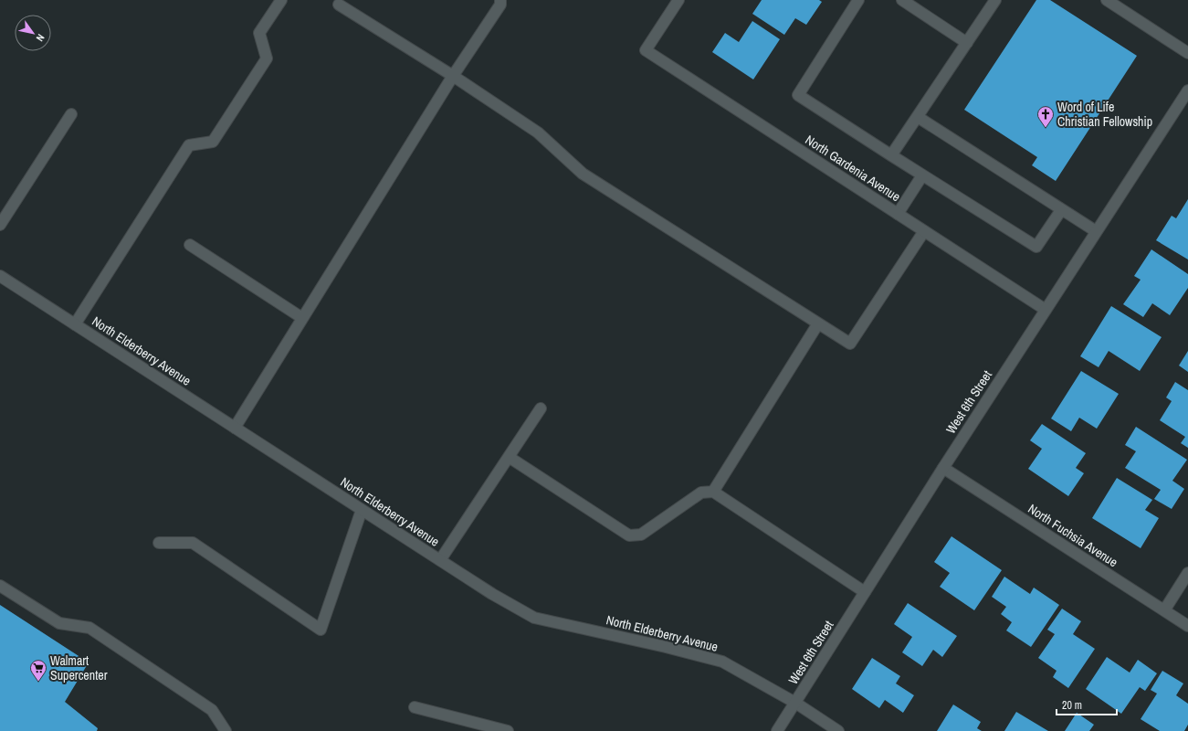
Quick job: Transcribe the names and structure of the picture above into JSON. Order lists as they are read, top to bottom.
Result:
{
  "streets": {
    "street": [
      "North Gardenia Avenue",
      "North Elderberry Avenue",
      "West 6th Street",
      "North Fuchsia Avenue"
    ]
  },
  "crossings": [
    ["North Gardenia Avenue", "West 6th Street"],
    ["North Elderberry Avenue", "West 6th Street"],
    ["West 6th Street", "North Fuchsia Avenue"]
  ],
  "places": {
    "church": ["Word of Life Christian Fellowship"],
    "supermarket": ["Walmart Supercenter"]
  },
  "scale_bar": "20 m",
  "north": "bottom right"
}
